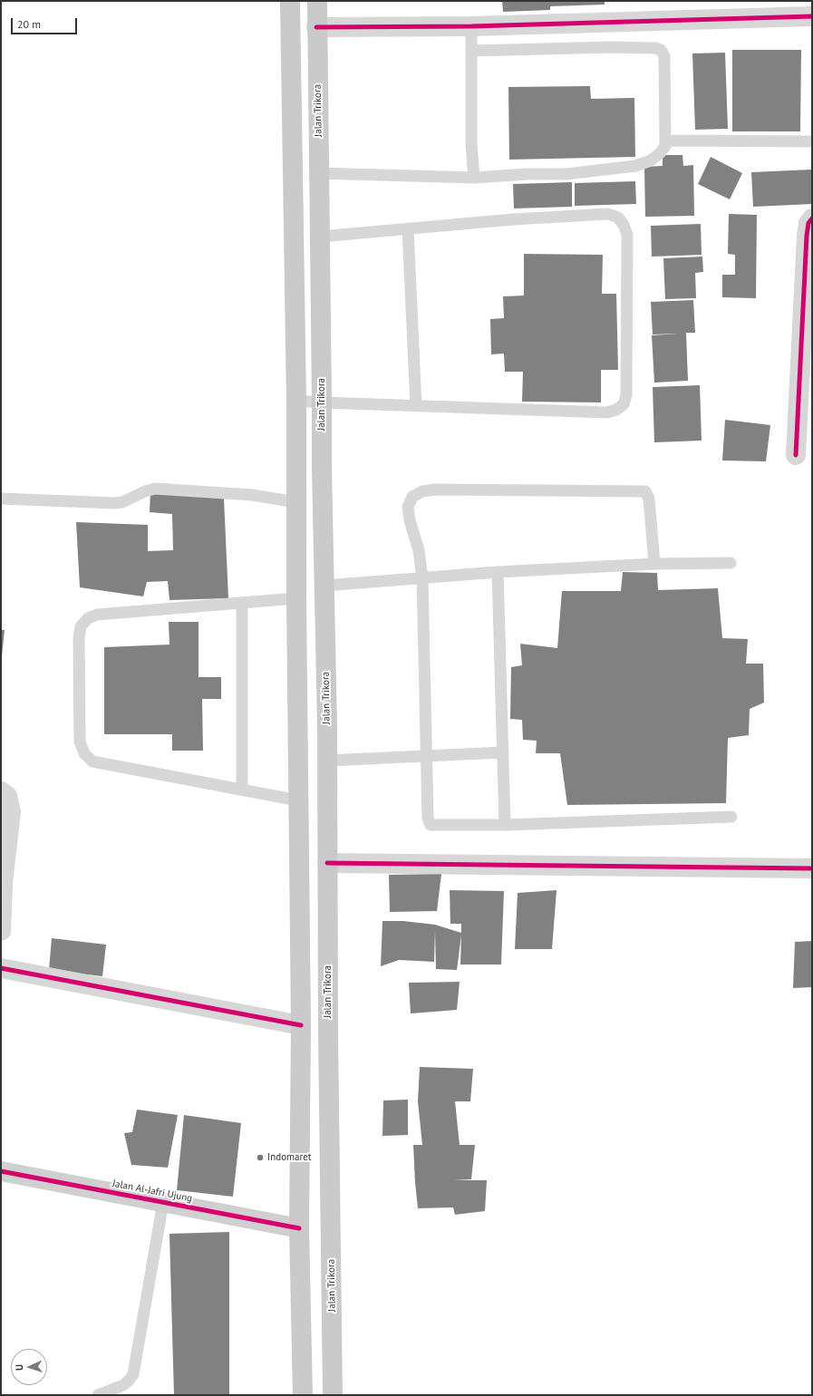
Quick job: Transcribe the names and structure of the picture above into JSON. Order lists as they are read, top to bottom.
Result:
{
  "streets": {
    "main road": ["Jalan Trikora"],
    "street": ["Jalan Al-Jafri Ujung"]
  },
  "places": ["Indomaret"],
  "scale_bar": "20 m",
  "north": "left"
}
